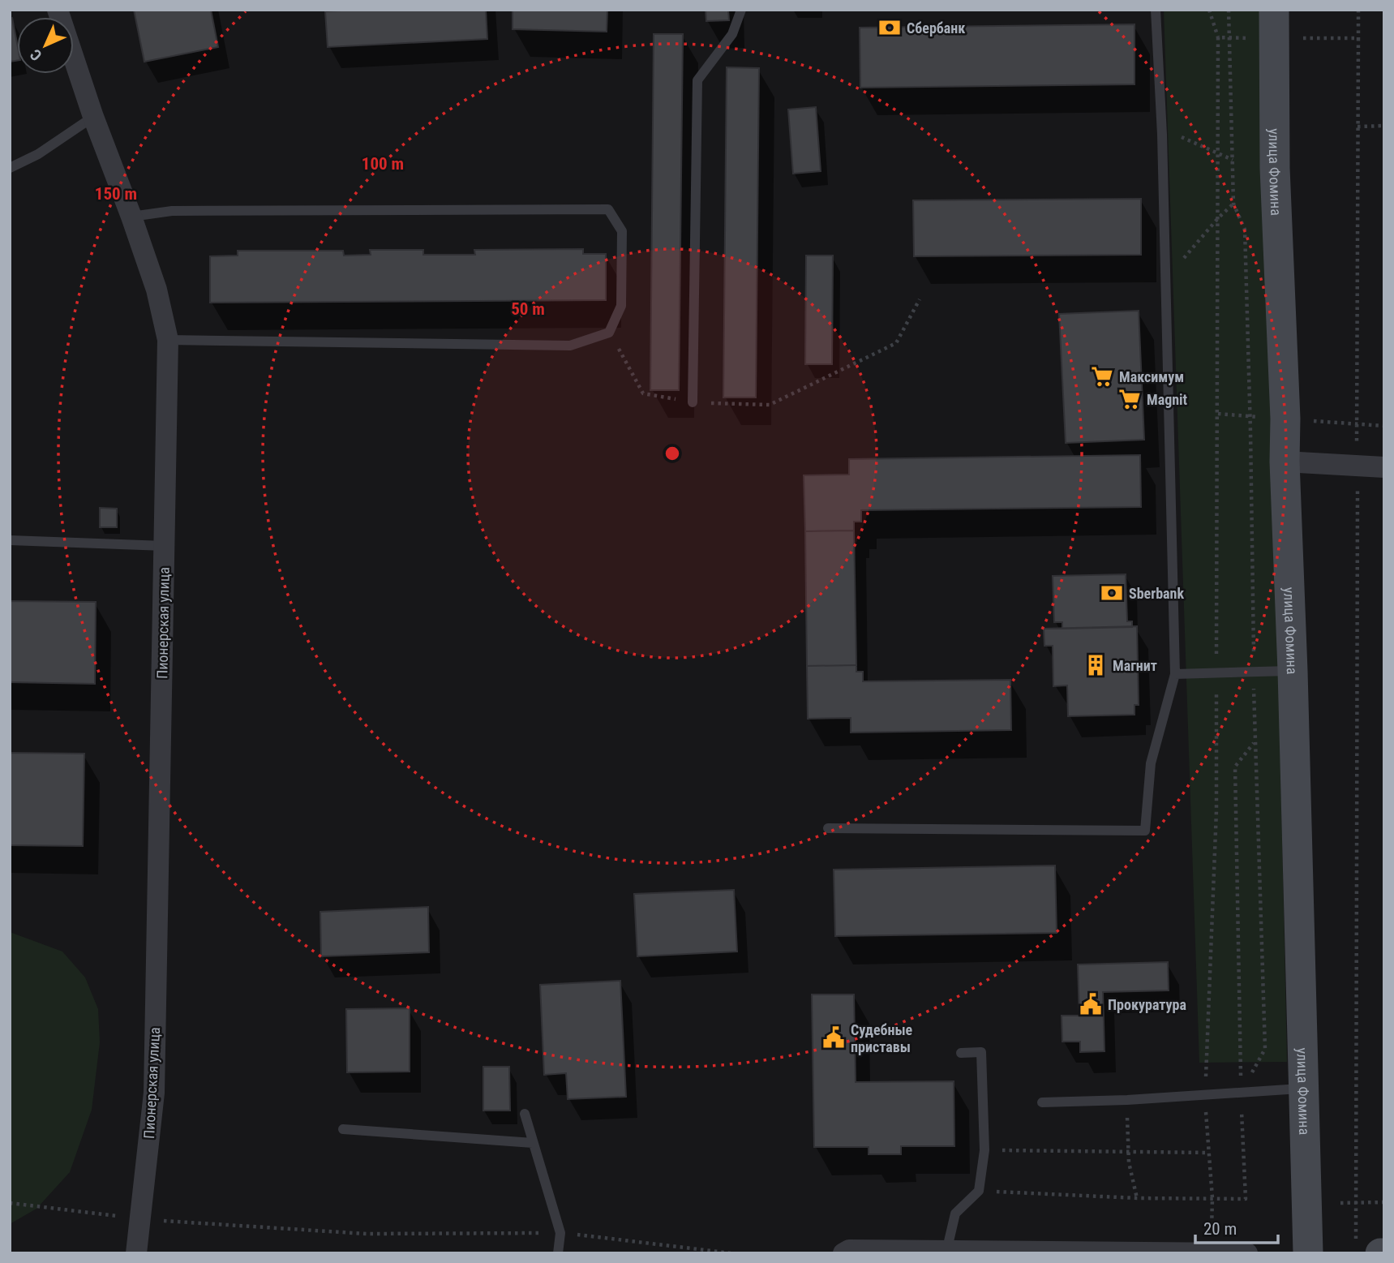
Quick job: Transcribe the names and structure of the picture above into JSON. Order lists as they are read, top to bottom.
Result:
{
  "streets": {
    "main road": ["улица Фомина"],
    "street": ["Пионерская улица"]
  },
  "places": {
    "bank": ["Сбербанк", "Sberbank"],
    "supermarket": ["Максимум", "Magnit"],
    "building": ["Магнит"],
    "public building": ["Прокуратура", "Судебные приставы"]
  },
  "scale_bar": "20 m",
  "north": "bottom left",
  "rings": ["100 m", "150 m", "50 m"]
}
